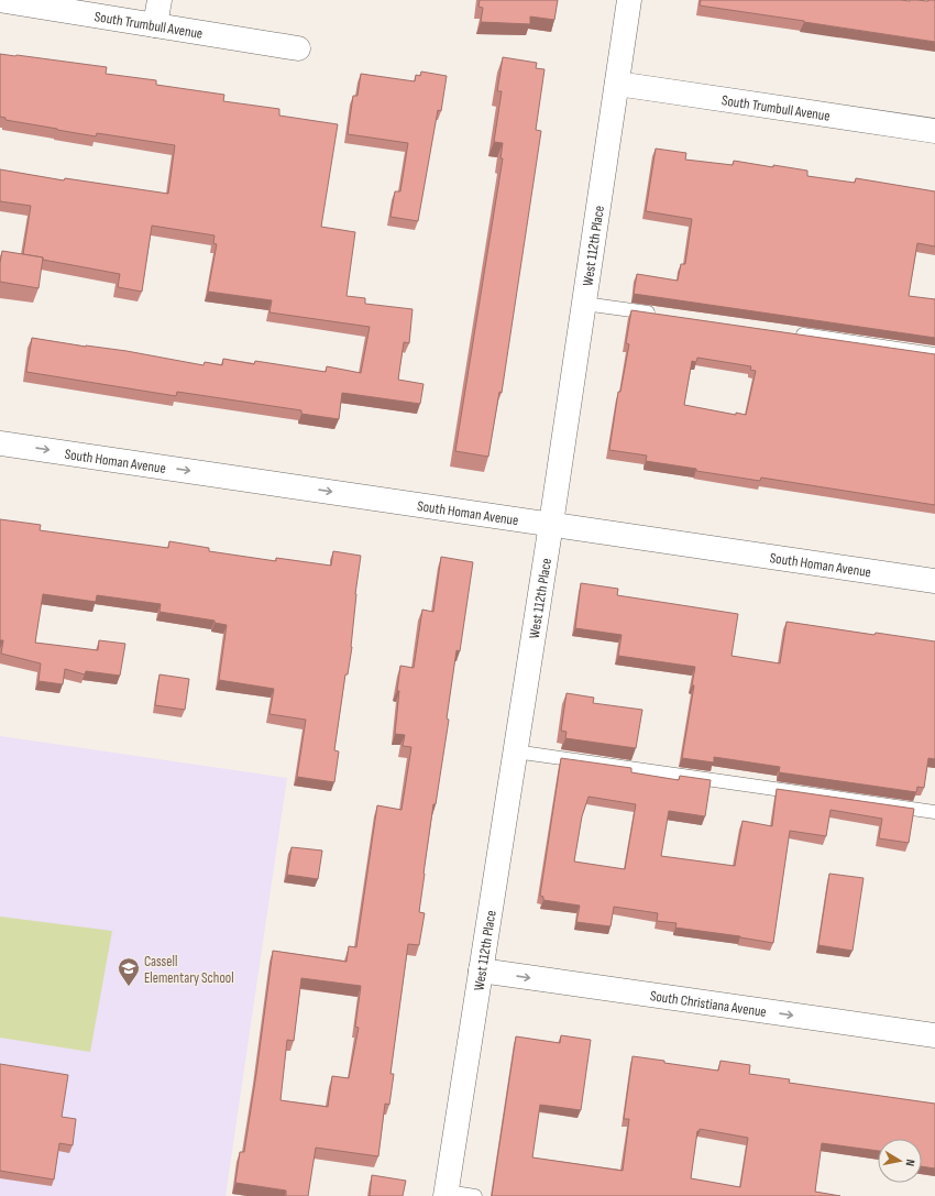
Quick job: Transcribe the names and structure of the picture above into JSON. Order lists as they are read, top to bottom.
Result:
{
  "streets": {
    "street": [
      "South Trumbull Avenue",
      "West 112th Place",
      "South Homan Avenue",
      "South Christiana Avenue"
    ]
  },
  "crossings": [
    ["South Trumbull Avenue", "West 112th Place"],
    ["West 112th Place", "South Homan Avenue"],
    ["West 112th Place", "South Christiana Avenue"]
  ],
  "one_way": ["South Homan Avenue", "South Christiana Avenue"],
  "places": {
    "school or university": ["Cassell Elementary School"]
  },
  "north": "right"
}
